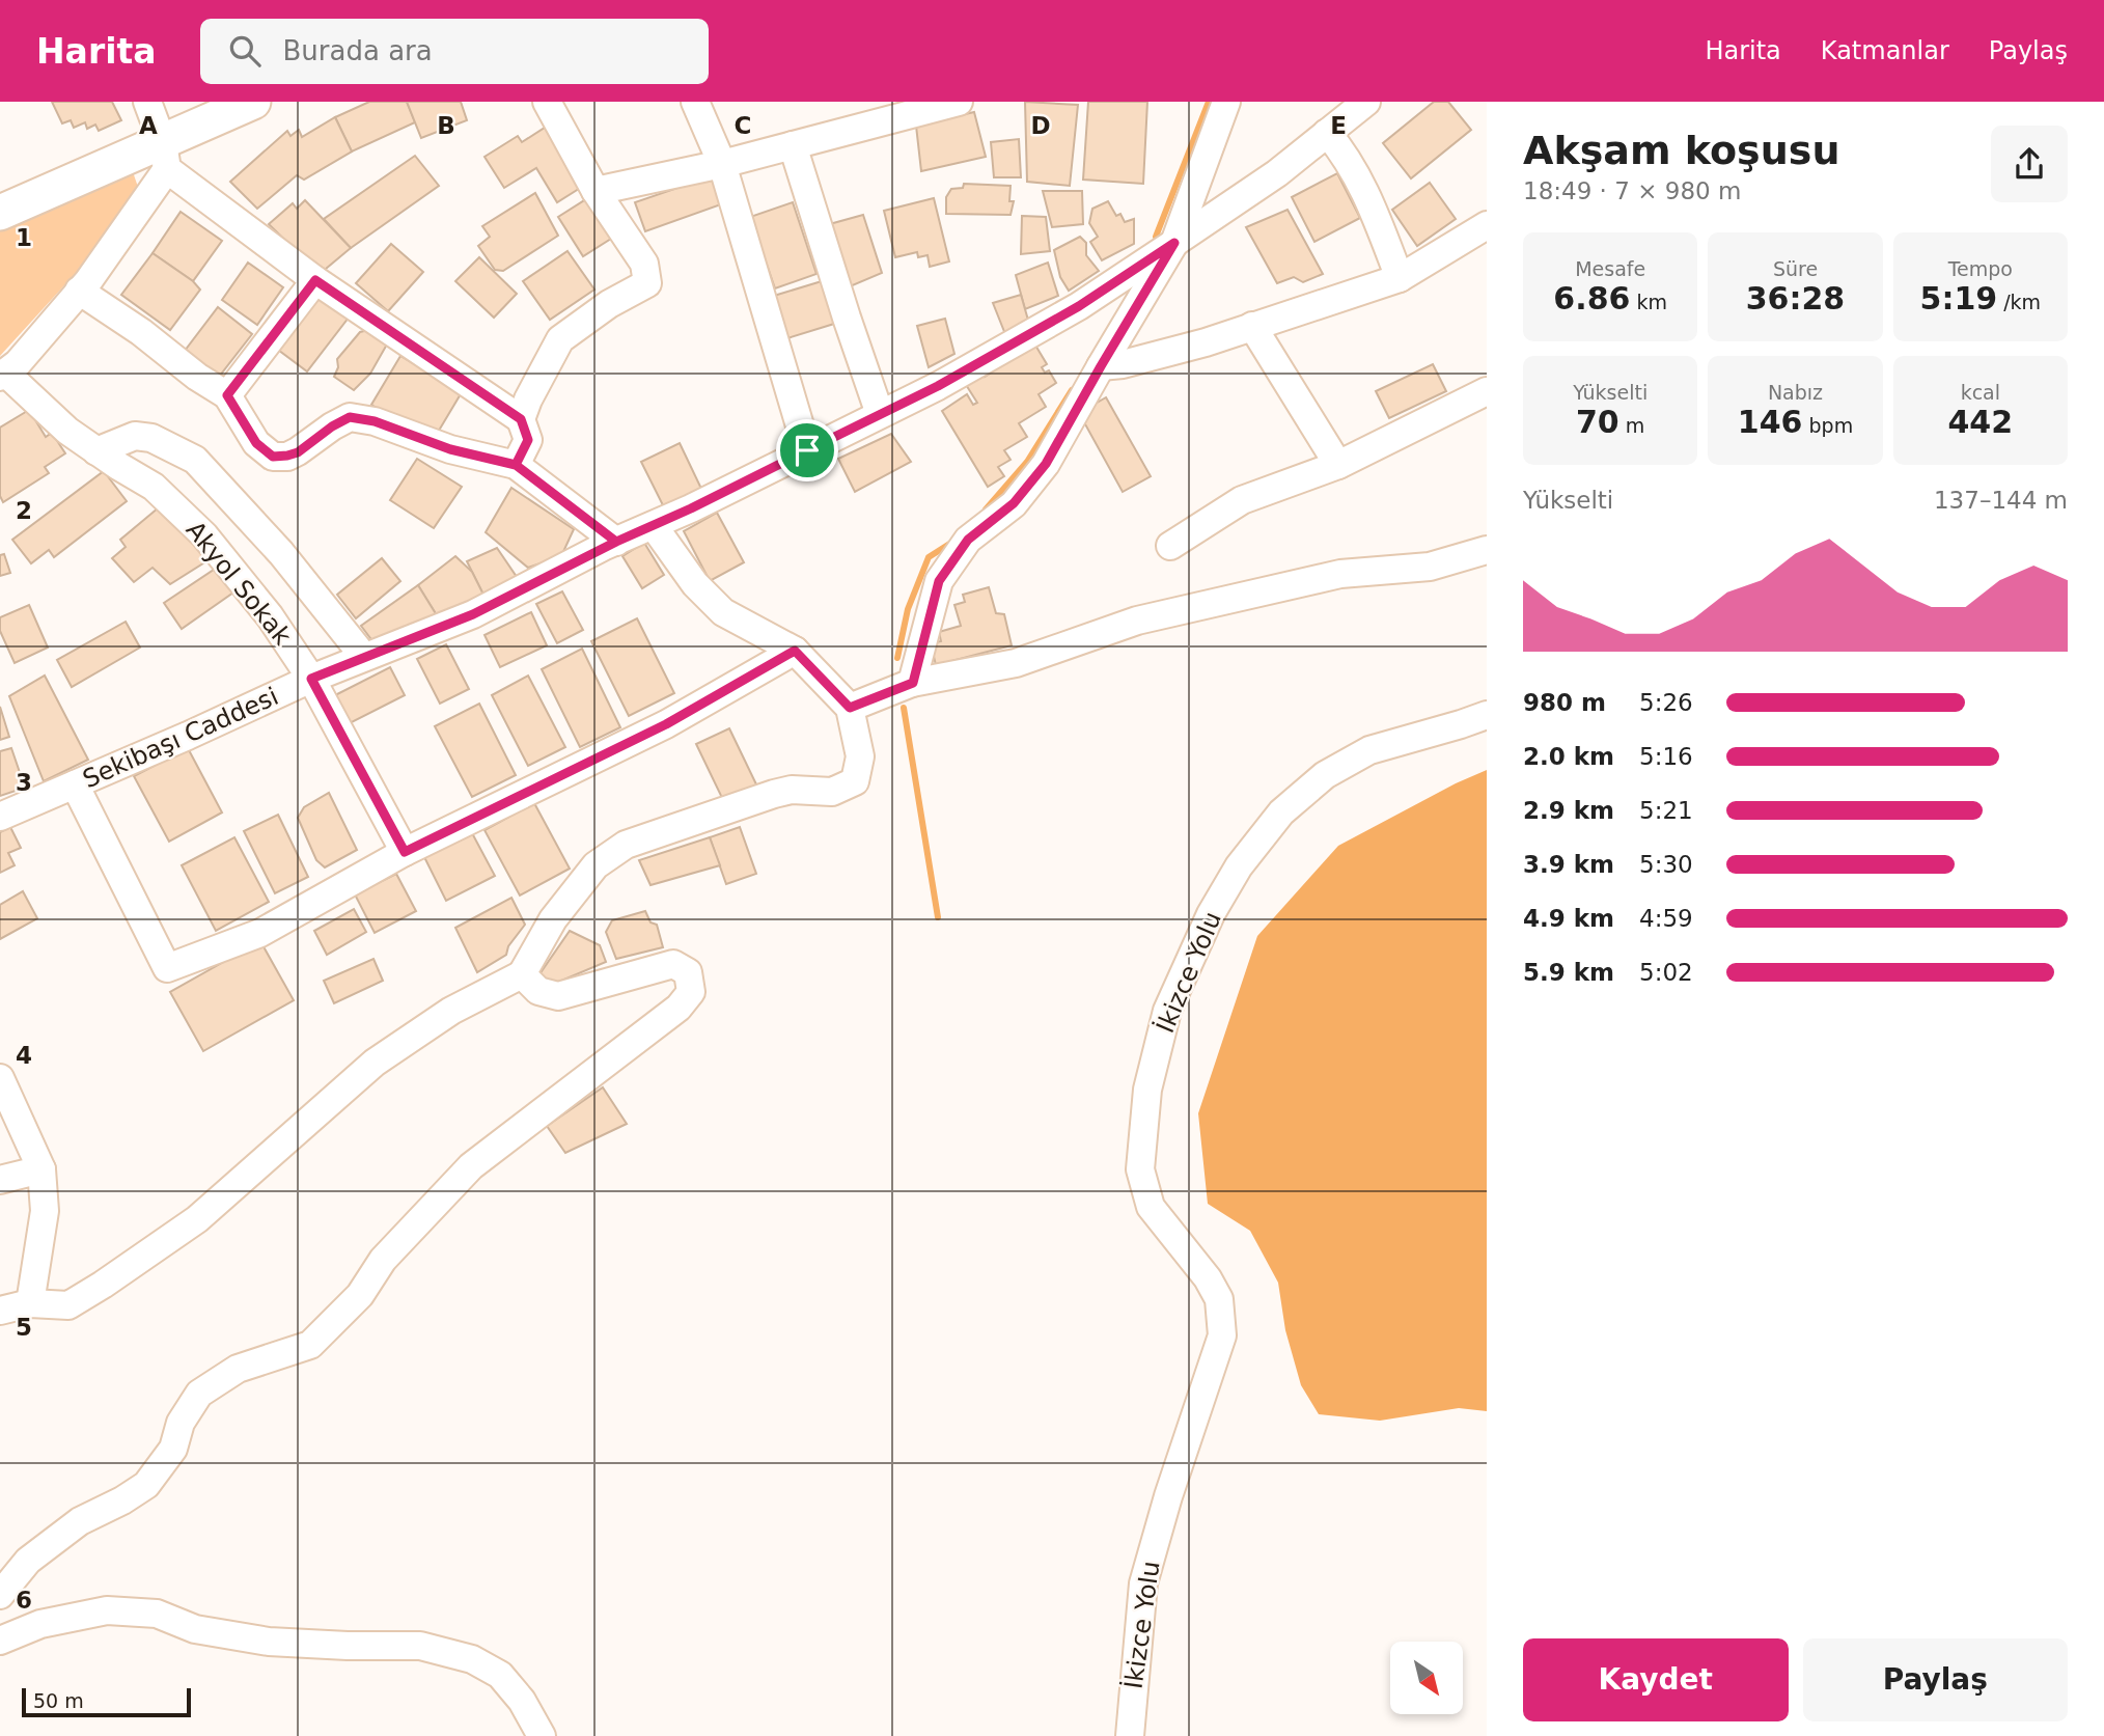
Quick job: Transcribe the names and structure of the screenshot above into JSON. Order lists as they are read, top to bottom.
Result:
{
  "streets": {
    "street": ["Akyol Sokak", "Sekibaşı Caddesi", "İkizce Yolu"]
  },
  "crossings": [
    ["Akyol Sokak", "Sekibaşı Caddesi"]
  ],
  "scale_bar": "50 m",
  "north": "bottom right",
  "page": {
    "header": "Harita",
    "search": "Burada ara",
    "nav": ["Harita", "Katmanlar", "Paylaş"],
    "heading": ["Akşam koşusu", "18:49 · 7 × 980 m"],
    "stats": [
      ["Mesafe", "6.86 km"],
      ["Süre", "36:28"],
      ["Tempo", "5:19 /km"],
      ["Yükselti", "70 m"],
      ["Nabız", "146 bpm"],
      ["kcal", "442"]
    ],
    "chart": ["Yükselti", "137–144 m"],
    "list": [
      {
        "name": "980 m",
        "note": "5:26"
      },
      {
        "name": "2.0 km",
        "note": "5:16"
      },
      {
        "name": "2.9 km",
        "note": "5:21"
      },
      {
        "name": "3.9 km",
        "note": "5:30"
      },
      {
        "name": "4.9 km",
        "note": "4:59"
      },
      {
        "name": "5.9 km",
        "note": "5:02"
      }
    ],
    "buttons": ["Kaydet", "Paylaş"],
    "scale": "50 m"
  },
  "grid": {
    "columns": [
      "A",
      "B",
      "C",
      "D",
      "E"
    ],
    "rows": [
      "1",
      "2",
      "3",
      "4",
      "5",
      "6"
    ]
  }
}
